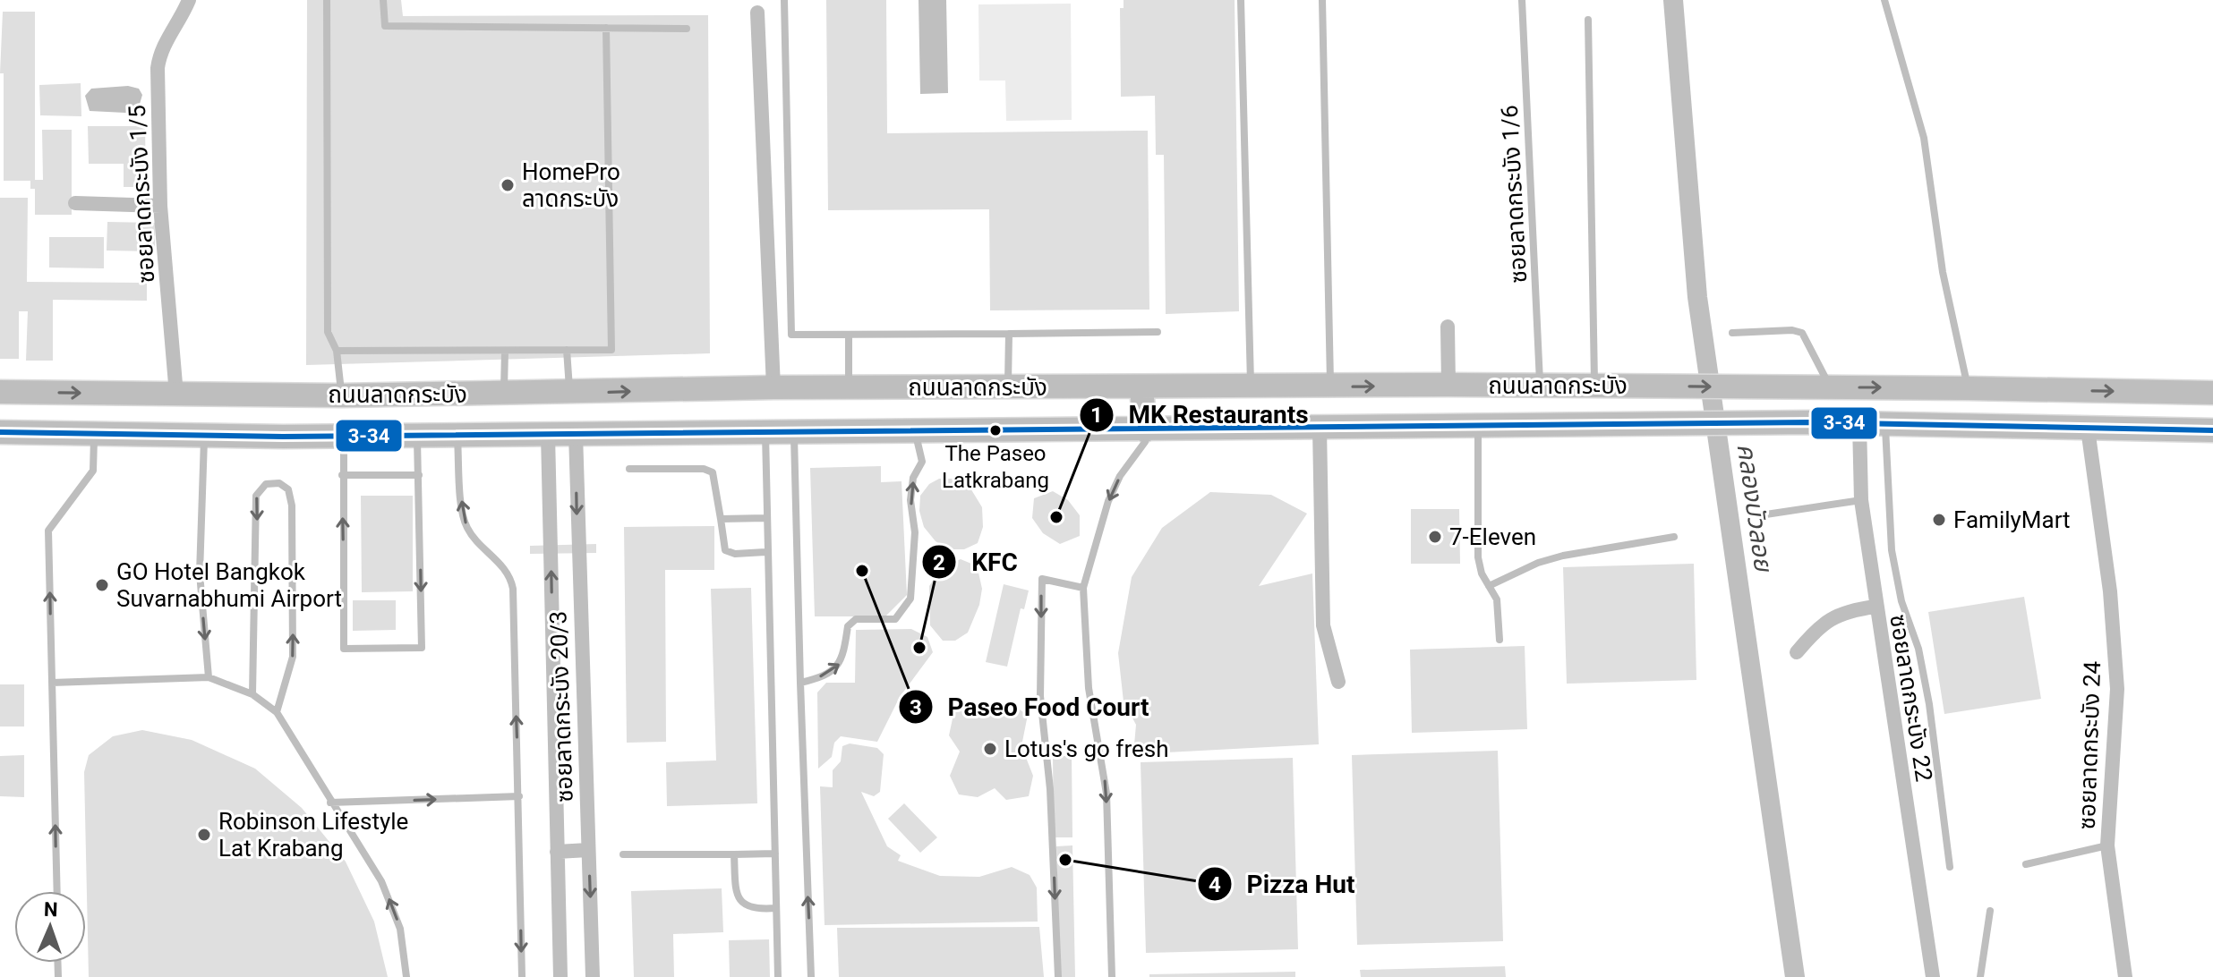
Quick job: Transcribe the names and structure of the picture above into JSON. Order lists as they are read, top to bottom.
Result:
{
  "streets": {
    "main road": ["ถนนลาดกระบัง"],
    "street": [
      "ซอยลาดกระบัง 1/5",
      "ซอยลาดกระบัง 22",
      "ซอยลาดกระบัง 20/3",
      "ซอยลาดกระบัง 24"
    ],
    "lane": ["ซอยลาดกระบัง 1/6"]
  },
  "crossings": [
    ["ซอยลาดกระบัง 1/5", "ถนนลาดกระบัง"],
    ["ซอยลาดกระบัง 1/6", "ถนนลาดกระบัง"],
    ["ถนนลาดกระบัง", "ซอยลาดกระบัง 22"],
    ["ถนนลาดกระบัง", "ซอยลาดกระบัง 20/3"],
    ["ถนนลาดกระบัง", "ซอยลาดกระบัง 24"]
  ],
  "water": ["คลองบัวลอย"],
  "places": [
    "HomePro ลาดกระบัง",
    "The Paseo Latkrabang",
    "MK Restaurants",
    "FamilyMart",
    "7-Eleven",
    "Paseo Food Court",
    "GO Hotel Bangkok Suvarnabhumi Airport",
    "KFC",
    "Lotus's go fresh",
    "Robinson Lifestyle Lat Krabang",
    "Pizza Hut"
  ],
  "lines": ["transit line 3-34"],
  "north": "top"
}
